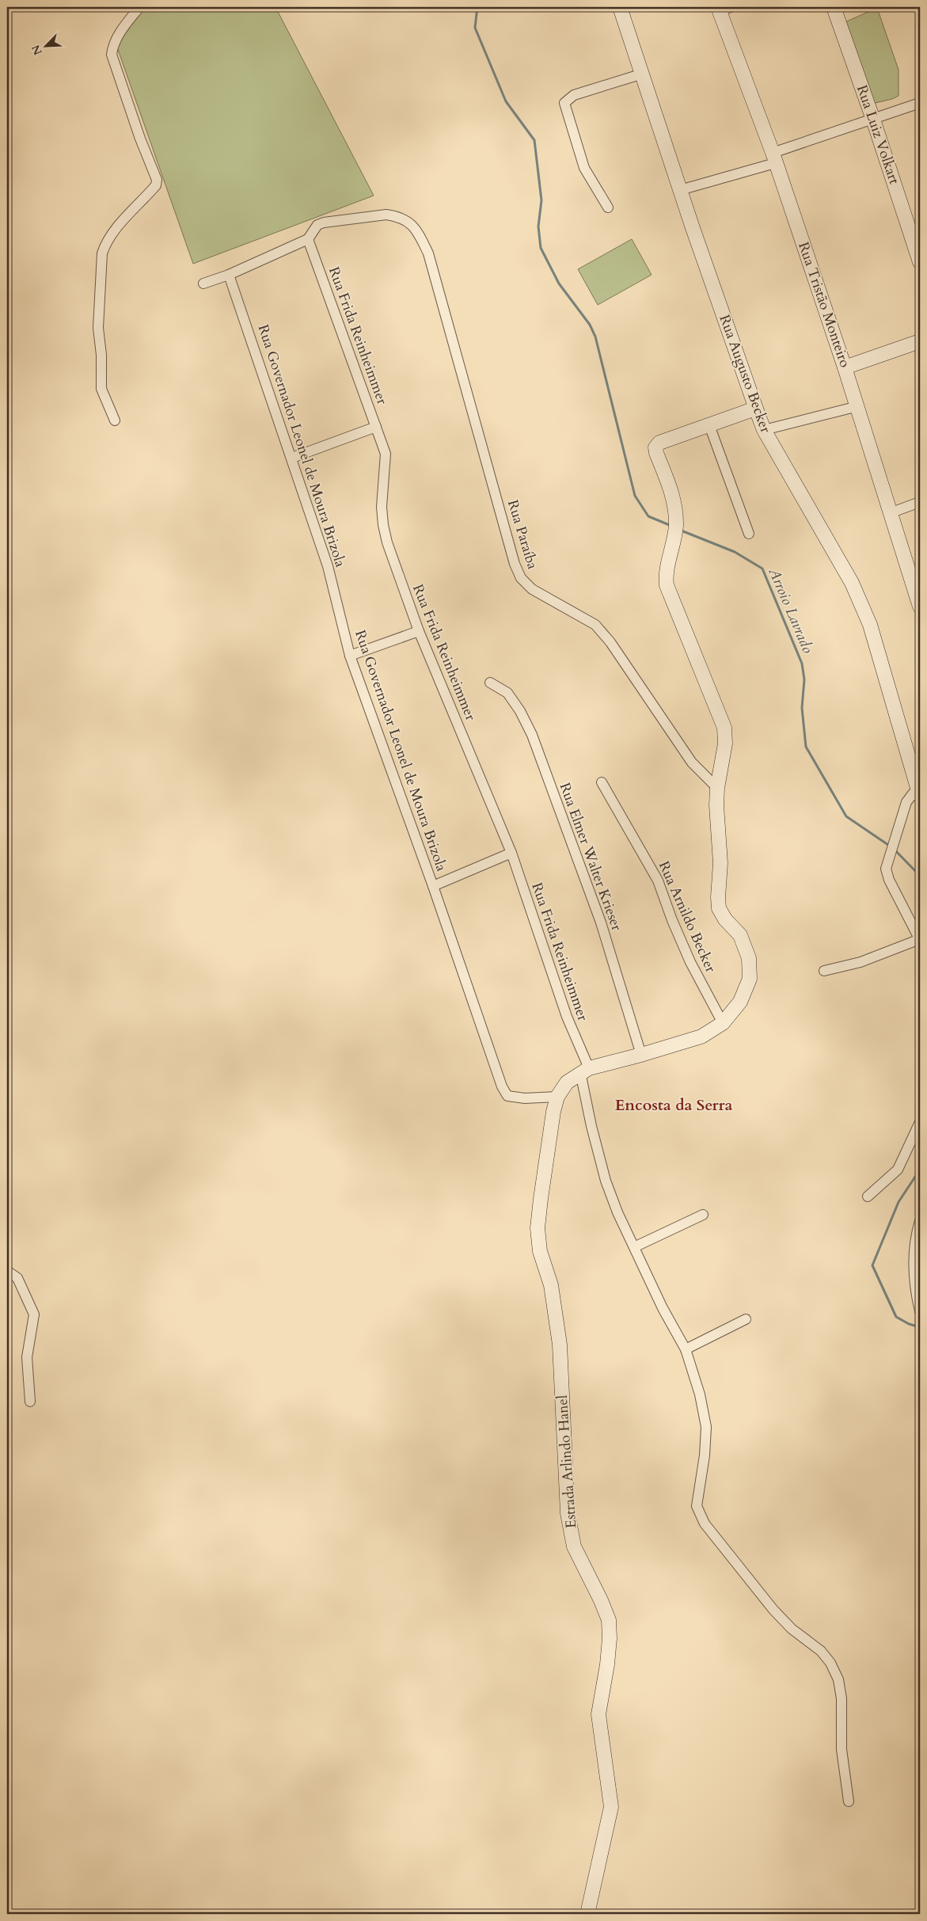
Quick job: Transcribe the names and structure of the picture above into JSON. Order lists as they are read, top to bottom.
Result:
{
  "streets": {
    "street": [
      "Rua Luiz Volkart",
      "Rua Tristão Monteiro",
      "Rua Frida Reinheimmer",
      "Rua Augusto Becker",
      "Rua Governador Leonel de Moura Brizola",
      "Rua Paraíba",
      "Rua Elmer Walter Krieser",
      "Rua Arnildo Becker",
      "Estrada Arlindo Hanel"
    ]
  },
  "crossings": [
    ["Rua Frida Reinheimmer", "Rua Paraíba"],
    ["Rua Governador Leonel de Moura Brizola", "Estrada Arlindo Hanel"]
  ],
  "districts": ["Encosta da Serra"],
  "water": ["Arroio Lavrado"],
  "north": "bottom left"
}
